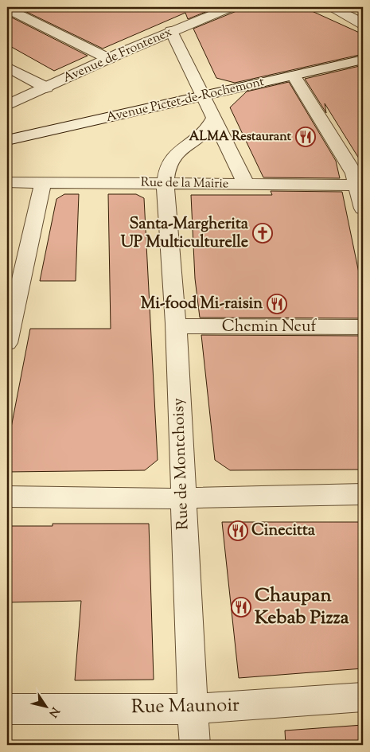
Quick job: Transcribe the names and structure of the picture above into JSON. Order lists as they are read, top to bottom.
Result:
{
  "streets": {
    "street": [
      "Avenue de Frontenex",
      "Avenue Pictet-de-Rochemont",
      "Rue de la Mairie",
      "Chemin Neuf",
      "Rue de Montchoisy",
      "Rue Maunoir"
    ]
  },
  "crossings": [
    ["Rue de la Mairie", "Rue de Montchoisy"],
    ["Chemin Neuf", "Rue de Montchoisy"],
    ["Rue de Montchoisy", "Rue Maunoir"]
  ],
  "places": {
    "restaurant": [
      "ALMA Restaurant",
      "Mi-food Mi-raisin",
      "Cinecitta",
      "Chaupan Kebab Pizza"
    ],
    "church": ["Santa-Margherita UP Multiculturelle"]
  },
  "north": "bottom right"
}
